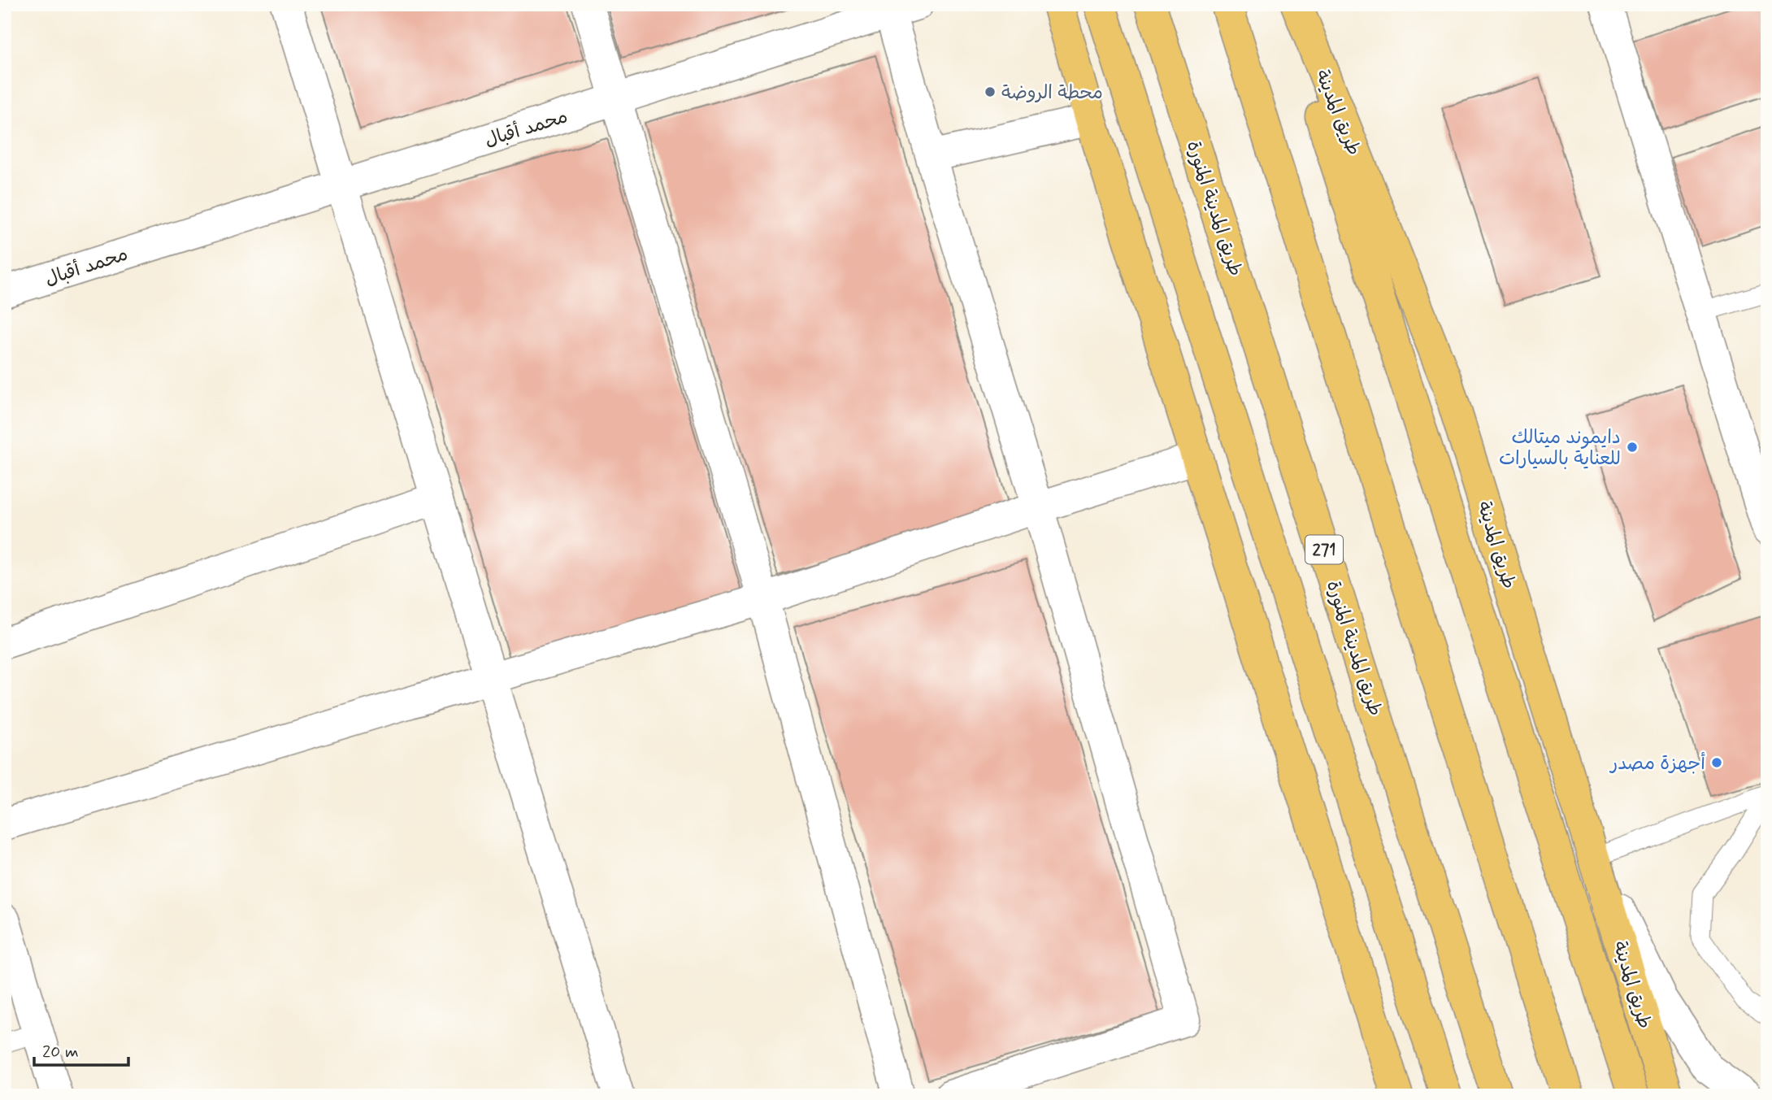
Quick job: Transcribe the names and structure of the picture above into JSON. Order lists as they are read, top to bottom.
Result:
{
  "streets": {
    "main road": ["طريق المدينة", "طريق المدينة المنورة", "271"],
    "street": ["محمد أقبال"]
  },
  "places": ["محطة الروضة", "دايموند ميتالك للعناية بالسيارات", "أجهزة مصدر"],
  "scale_bar": "20 m"
}
